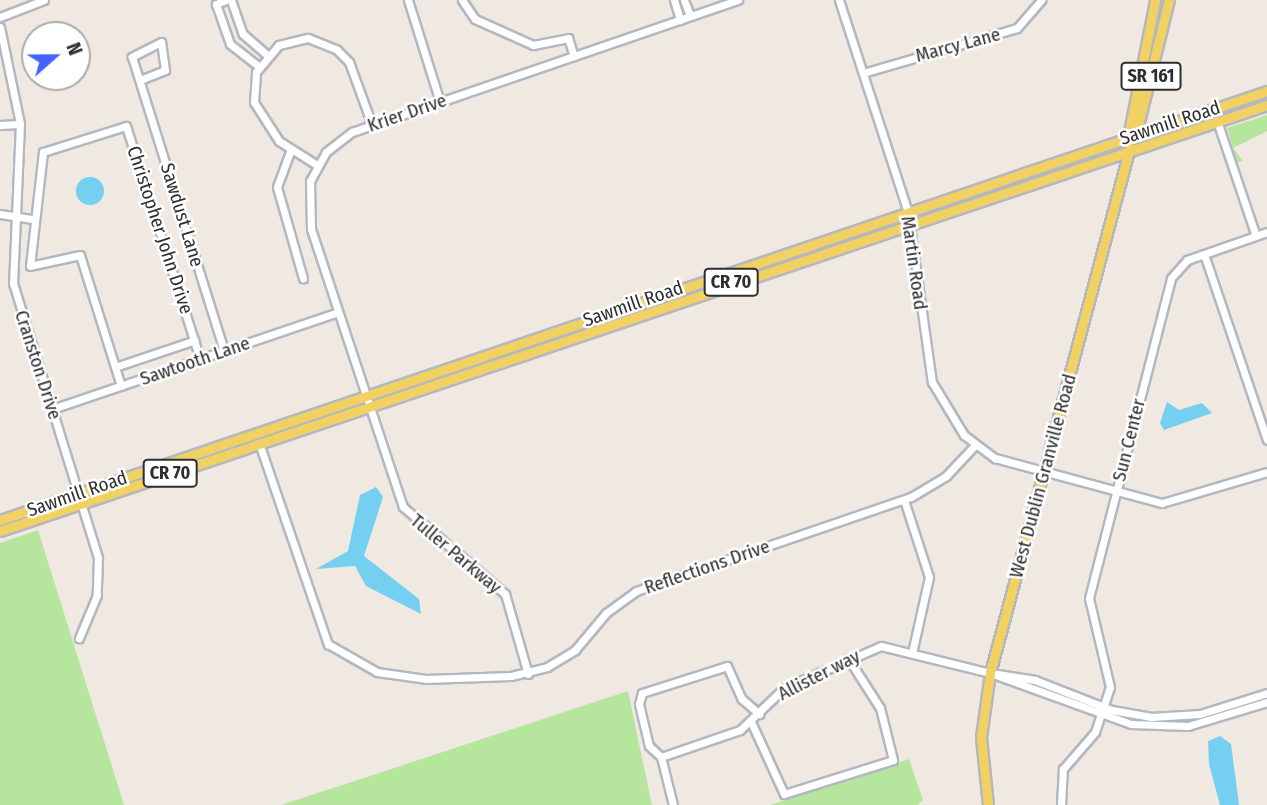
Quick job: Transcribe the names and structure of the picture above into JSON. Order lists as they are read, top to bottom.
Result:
{
  "streets": {
    "main road": [
      "SR 161",
      "Sawmill Road",
      "CR 70",
      "West Dublin Granville Road"
    ],
    "street": [
      "Marcy Lane",
      "Krier Drive",
      "Sawdust Lane",
      "Christopher John Drive",
      "Martin Road",
      "Sawtooth Lane",
      "Cranston Drive",
      "Sun Center",
      "Tuller Parkway",
      "Reflections Drive",
      "Allister way"
    ]
  },
  "crossings": [
    ["Marcy Lane", "Martin Road"],
    ["Sawmill Road", "Martin Road"],
    ["Sawmill Road", "Cranston Drive"],
    ["Sawmill Road", "West Dublin Granville Road"],
    ["Sawmill Road", "Tuller Parkway"],
    ["Sawmill Road", "Reflections Drive"],
    ["Sawdust Lane", "Sawtooth Lane"],
    ["Christopher John Drive", "Sawtooth Lane"],
    ["Martin Road", "Sun Center"],
    ["Martin Road", "West Dublin Granville Road"],
    ["Martin Road", "Reflections Drive"],
    ["Sawtooth Lane", "Cranston Drive"],
    ["Sun Center", "Allister way"],
    ["West Dublin Granville Road", "Allister way"],
    ["Tuller Parkway", "Reflections Drive"]
  ],
  "north": "right"
}
